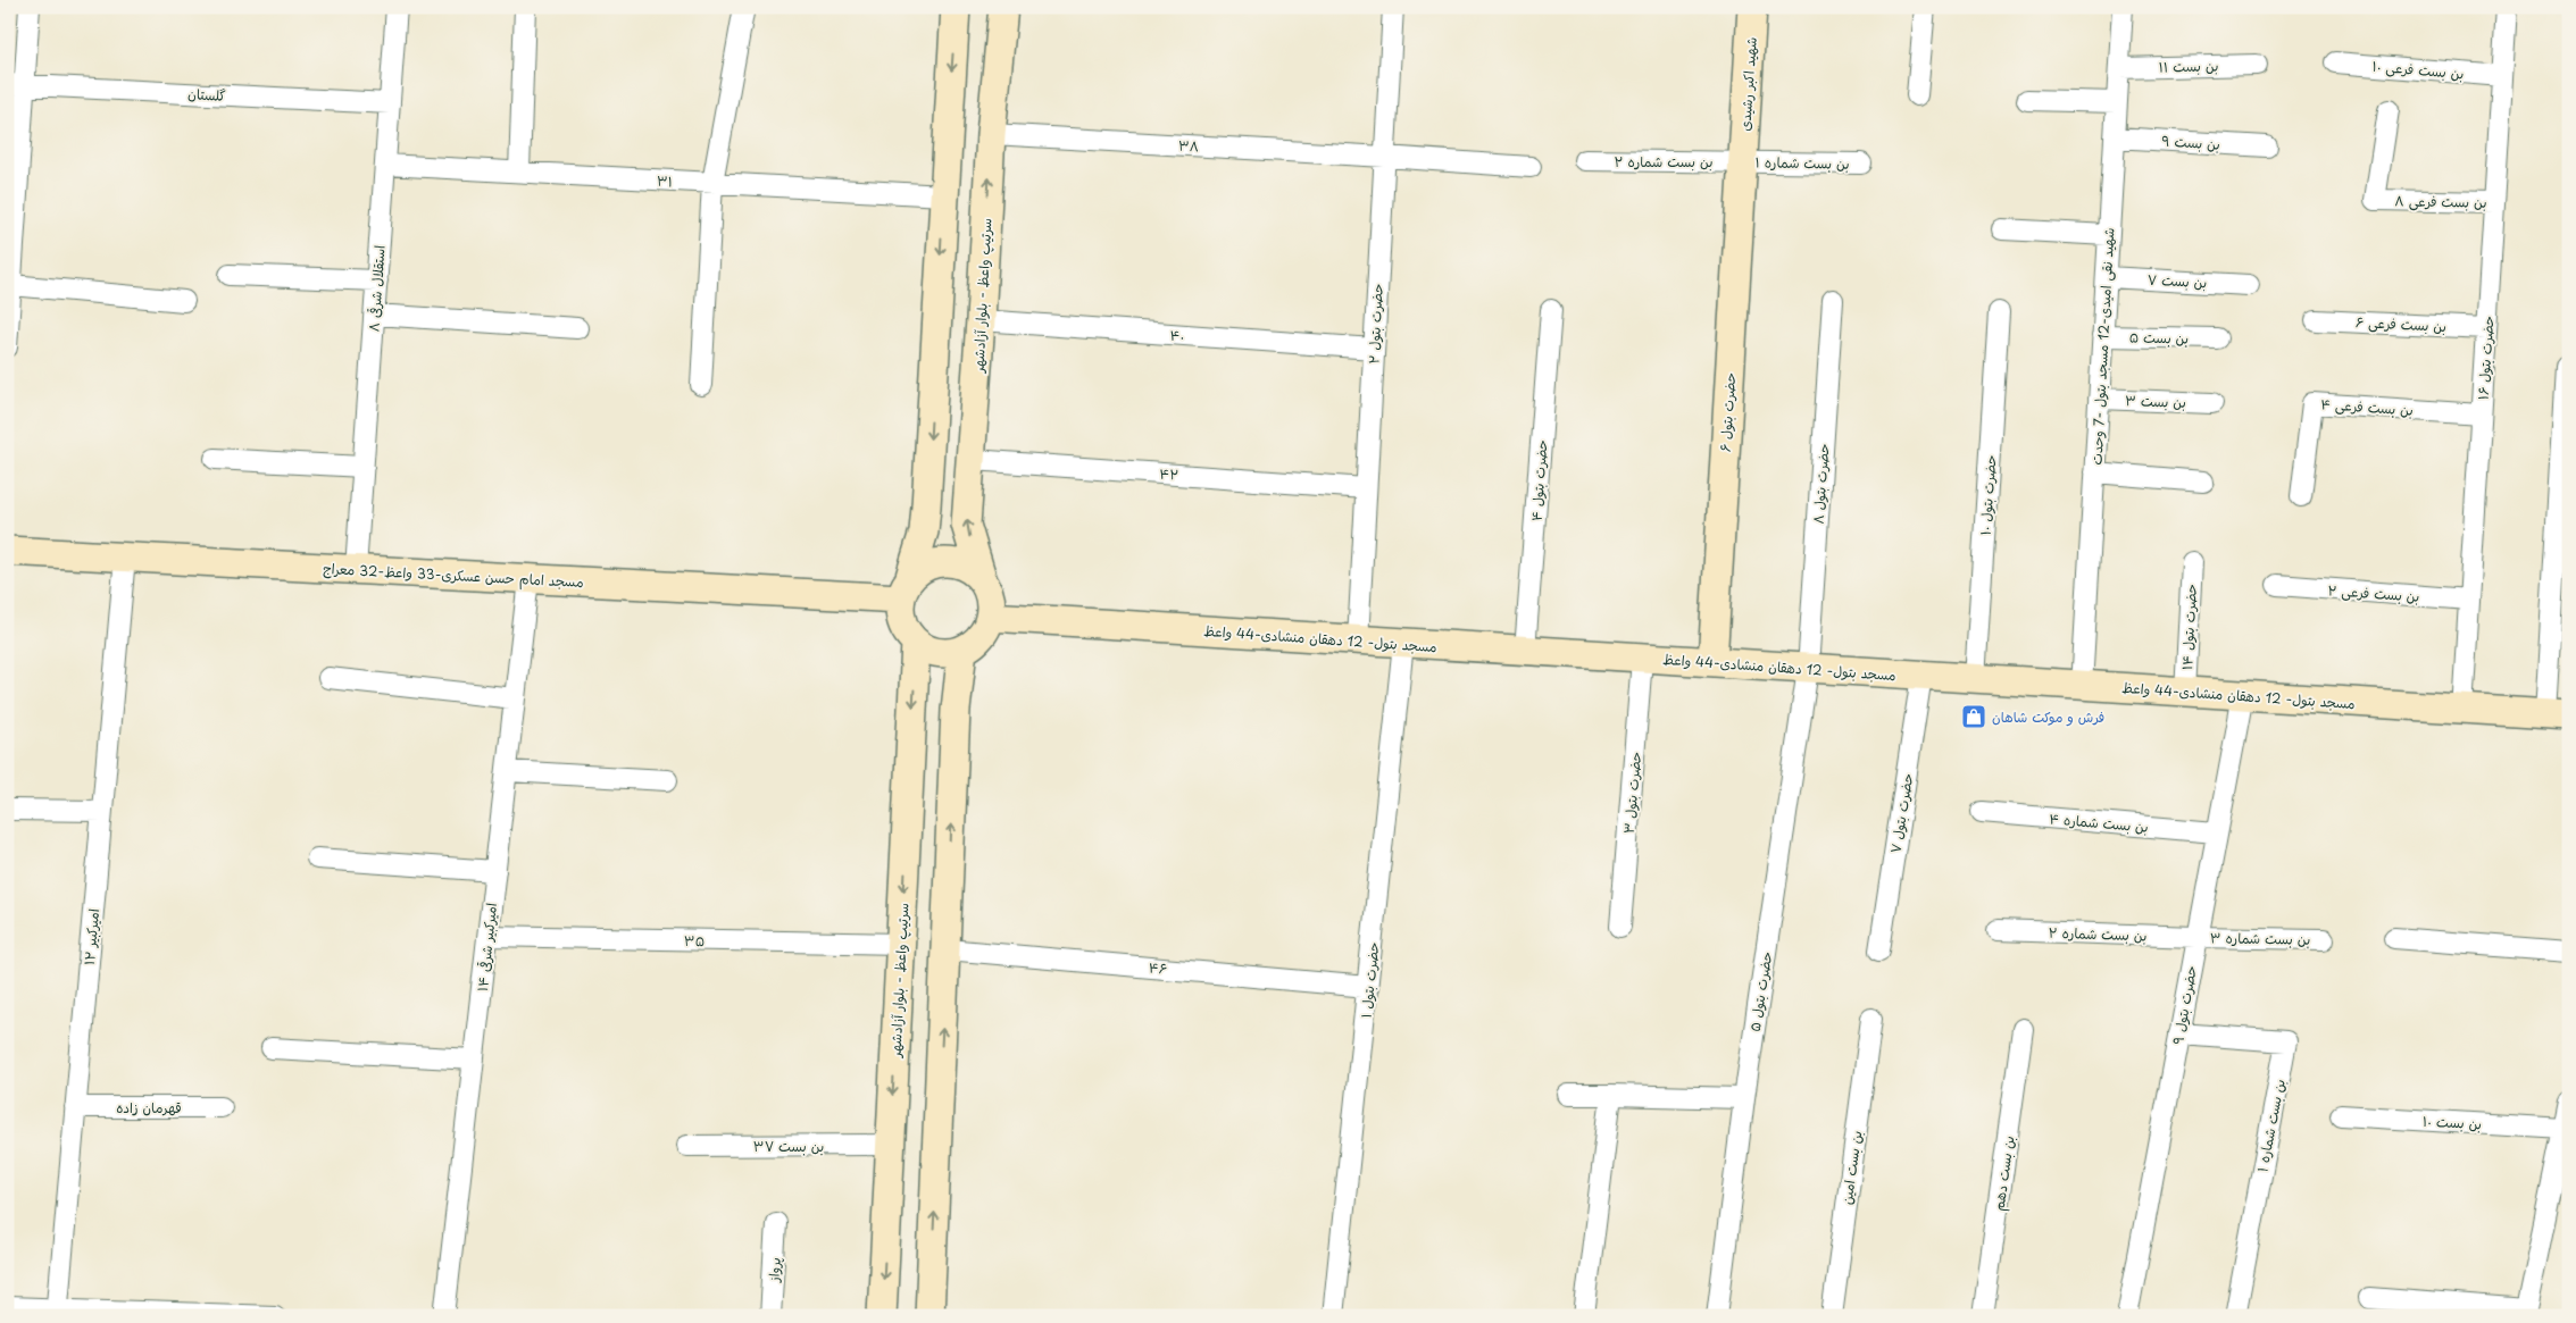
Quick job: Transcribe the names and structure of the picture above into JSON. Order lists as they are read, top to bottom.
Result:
{
  "streets": {
    "street": [
      "بن بست ۱۱",
      "بن بست فرعی ۱۰",
      "شهید اکبر رشیدی",
      "گلستان",
      "بن بست ۹",
      "۳۸",
      "بن بست شماره ۲",
      "بن بست شماره ۱",
      "۳۱",
      "بن بست فرعی ۸",
      "بن بست ۷",
      "استقلال شرقی ۸",
      "سرتیپ واعظ - بلوار آزادشهر",
      "حضرت بتول ۲",
      "بن بست فرعی ۶",
      "۴۰",
      "بن بست ۵",
      "شهید نقی امیدی-12 مسجد بتول -7 وحدت",
      "حضرت بتول ۱۶",
      "بن بست ۳",
      "بن بست فرعی ۴",
      "حضرت بتول ۶",
      "۴۲",
      "حضرت بتول ۴",
      "حضرت بتول ۸",
      "حضرت بتول ۱۰",
      "مسجد امام حسن عسکری-33 واعظ-32 معراج",
      "بن بست فرعی ۲",
      "حضرت بتول ۱۴",
      "مسجد بتول- 12 دهقان منشادی-44 واعظ",
      "حضرت بتول ۳",
      "حضرت بتول ۷",
      "بن بست شماره ۴",
      "امیرکبیر ۱۲",
      "بن بست شماره ۳",
      "۳۵",
      "۱۴ امیرکبیر شرقی",
      "۴۶",
      "حضرت بتول ۱",
      "حضرت بتول ۵",
      "حضرت بتول ۹",
      "قهرمان زاده",
      "بن بست ۱۰",
      "بن بست ۳۷",
      "بن بست امین",
      "بن بست دهم",
      "پرواز"
    ]
  },
  "crossings": [
    ["بن بست ۱۱", "شهید نقی امیدی-12 مسجد بتول -7 وحدت"],
    ["بن بست فرعی ۱۰", "حضرت بتول ۱۶"],
    ["شهید اکبر رشیدی", "بن بست شماره ۲"],
    ["شهید اکبر رشیدی", "بن بست شماره ۱"],
    ["شهید اکبر رشیدی", "حضرت بتول ۶"],
    ["گلستان", "استقلال شرقی ۸"],
    ["بن بست ۹", "شهید نقی امیدی-12 مسجد بتول -7 وحدت"],
    ["۳۸", "سرتیپ واعظ - بلوار آزادشهر"],
    ["۳۸", "حضرت بتول ۲"],
    ["بن بست شماره ۲", "بن بست شماره ۱"],
    ["بن بست شماره ۲", "حضرت بتول ۶"],
    ["بن بست شماره ۲", "بن بست شماره ۳"],
    ["بن بست شماره ۲", "حضرت بتول ۹"],
    ["بن بست شماره ۱", "حضرت بتول ۶"],
    ["بن بست شماره ۱", "حضرت بتول ۹"],
    ["۳۱", "استقلال شرقی ۸"],
    ["بن بست فرعی ۸", "حضرت بتول ۱۶"],
    ["بن بست ۷", "شهید نقی امیدی-12 مسجد بتول -7 وحدت"],
    ["استقلال شرقی ۸", "مسجد امام حسن عسکری-33 واعظ-32 معراج"],
    ["سرتیپ واعظ - بلوار آزادشهر", "۴۰"],
    ["سرتیپ واعظ - بلوار آزادشهر", "۴۲"],
    ["سرتیپ واعظ - بلوار آزادشهر", "مسجد امام حسن عسکری-33 واعظ-32 معراج"],
    ["سرتیپ واعظ - بلوار آزادشهر", "مسجد بتول- 12 دهقان منشادی-44 واعظ"],
    ["سرتیپ واعظ - بلوار آزادشهر", "۳۵"],
    ["سرتیپ واعظ - بلوار آزادشهر", "بن بست ۳۷"],
    ["حضرت بتول ۲", "۴۰"],
    ["حضرت بتول ۲", "۴۲"],
    ["حضرت بتول ۲", "مسجد بتول- 12 دهقان منشادی-44 واعظ"],
    ["بن بست فرعی ۶", "حضرت بتول ۱۶"],
    ["بن بست ۵", "شهید نقی امیدی-12 مسجد بتول -7 وحدت"],
    ["شهید نقی امیدی-12 مسجد بتول -7 وحدت", "بن بست ۳"],
    ["شهید نقی امیدی-12 مسجد بتول -7 وحدت", "مسجد بتول- 12 دهقان منشادی-44 واعظ"],
    ["حضرت بتول ۱۶", "بن بست فرعی ۴"],
    ["حضرت بتول ۱۶", "بن بست فرعی ۲"],
    ["حضرت بتول ۱۶", "مسجد بتول- 12 دهقان منشادی-44 واعظ"],
    ["حضرت بتول ۶", "مسجد بتول- 12 دهقان منشادی-44 واعظ"],
    ["حضرت بتول ۴", "مسجد بتول- 12 دهقان منشادی-44 واعظ"],
    ["حضرت بتول ۸", "مسجد بتول- 12 دهقان منشادی-44 واعظ"],
    ["حضرت بتول ۸", "حضرت بتول ۵"],
    ["حضرت بتول ۱۰", "مسجد بتول- 12 دهقان منشادی-44 واعظ"],
    ["مسجد امام حسن عسکری-33 واعظ-32 معراج", "مسجد بتول- 12 دهقان منشادی-44 واعظ"],
    ["مسجد امام حسن عسکری-33 واعظ-32 معراج", "امیرکبیر ۱۲"],
    ["مسجد امام حسن عسکری-33 واعظ-32 معراج", "۱۴ امیرکبیر شرقی"],
    ["حضرت بتول ۱۴", "مسجد بتول- 12 دهقان منشادی-44 واعظ"],
    ["مسجد بتول- 12 دهقان منشادی-44 واعظ", "حضرت بتول ۳"],
    ["مسجد بتول- 12 دهقان منشادی-44 واعظ", "حضرت بتول ۷"],
    ["مسجد بتول- 12 دهقان منشادی-44 واعظ", "حضرت بتول ۱"],
    ["مسجد بتول- 12 دهقان منشادی-44 واعظ", "حضرت بتول ۵"],
    ["مسجد بتول- 12 دهقان منشادی-44 واعظ", "حضرت بتول ۹"],
    ["بن بست شماره ۴", "حضرت بتول ۹"],
    ["امیرکبیر ۱۲", "قهرمان زاده"],
    ["بن بست شماره ۳", "حضرت بتول ۹"],
    ["۳۵", "۱۴ امیرکبیر شرقی"],
    ["۴۶", "حضرت بتول ۱"]
  ],
  "places": {
    "shop": ["فرش و موکت شاهان"]
  }
}
